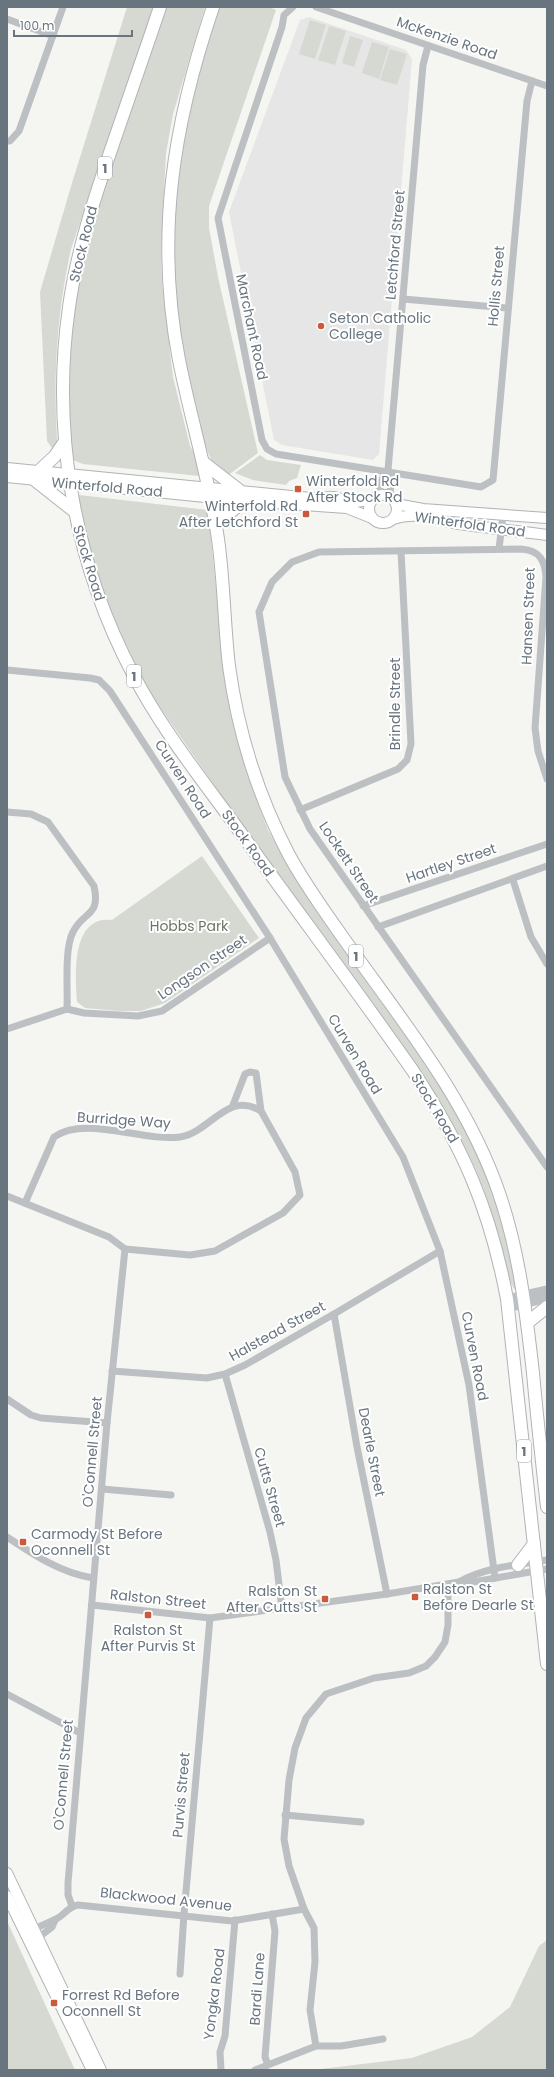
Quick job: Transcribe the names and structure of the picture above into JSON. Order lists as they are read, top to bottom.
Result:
{
  "streets": {
    "highway": ["1", "Stock Road"],
    "main road": ["Winterfold Road"],
    "street": [
      "McKenzie Road",
      "Letchford Street",
      "Hollis Street",
      "Marchant Road",
      "Hansen Street",
      "Brindle Street",
      "Curven Road",
      "Lockett Street",
      "Hartley Street",
      "Longson Street",
      "Burridge Way",
      "Halstead Street",
      "O'Connell Street",
      "Dearle Street",
      "Cutts Street",
      "Ralston Street",
      "Purvis Street",
      "Blackwood Avenue",
      "Bardi Lane",
      "Yongka Road"
    ]
  },
  "crossings": [
    ["McKenzie Road", "Letchford Street"],
    ["McKenzie Road", "Hollis Street"],
    ["Stock Road", "Winterfold Road"],
    ["Stock Road", "Ralston Street"],
    ["Letchford Street", "Marchant Road"],
    ["Letchford Street", "Winterfold Road"],
    ["Hollis Street", "Marchant Road"],
    ["Hansen Street", "Brindle Street"],
    ["Hansen Street", "Lockett Street"],
    ["Brindle Street", "Lockett Street"],
    ["Curven Road", "Longson Street"],
    ["Curven Road", "Halstead Street"],
    ["Curven Road", "Ralston Street"],
    ["Lockett Street", "Hartley Street"],
    ["Halstead Street", "O'Connell Street"],
    ["Halstead Street", "Dearle Street"],
    ["Halstead Street", "Cutts Street"],
    ["O'Connell Street", "Ralston Street"],
    ["O'Connell Street", "Blackwood Avenue"],
    ["Dearle Street", "Ralston Street"],
    ["Cutts Street", "Ralston Street"],
    ["Ralston Street", "Purvis Street"],
    ["Purvis Street", "Blackwood Avenue"],
    ["Blackwood Avenue", "Bardi Lane"],
    ["Blackwood Avenue", "Yongka Road"]
  ],
  "parks": ["Hobbs Park"],
  "places": {
    "other": ["Seton Catholic College"],
    "transit": [
      "Winterfold Rd After Stock Rd",
      "Winterfold Rd After Letchford St",
      "Carmody St Before Oconnell St",
      "Ralston St Before Dearle St",
      "Ralston St After Cutts St",
      "Ralston St After Purvis St",
      "Forrest Rd Before Oconnell St"
    ]
  },
  "scale_bar": "100 m"
}
